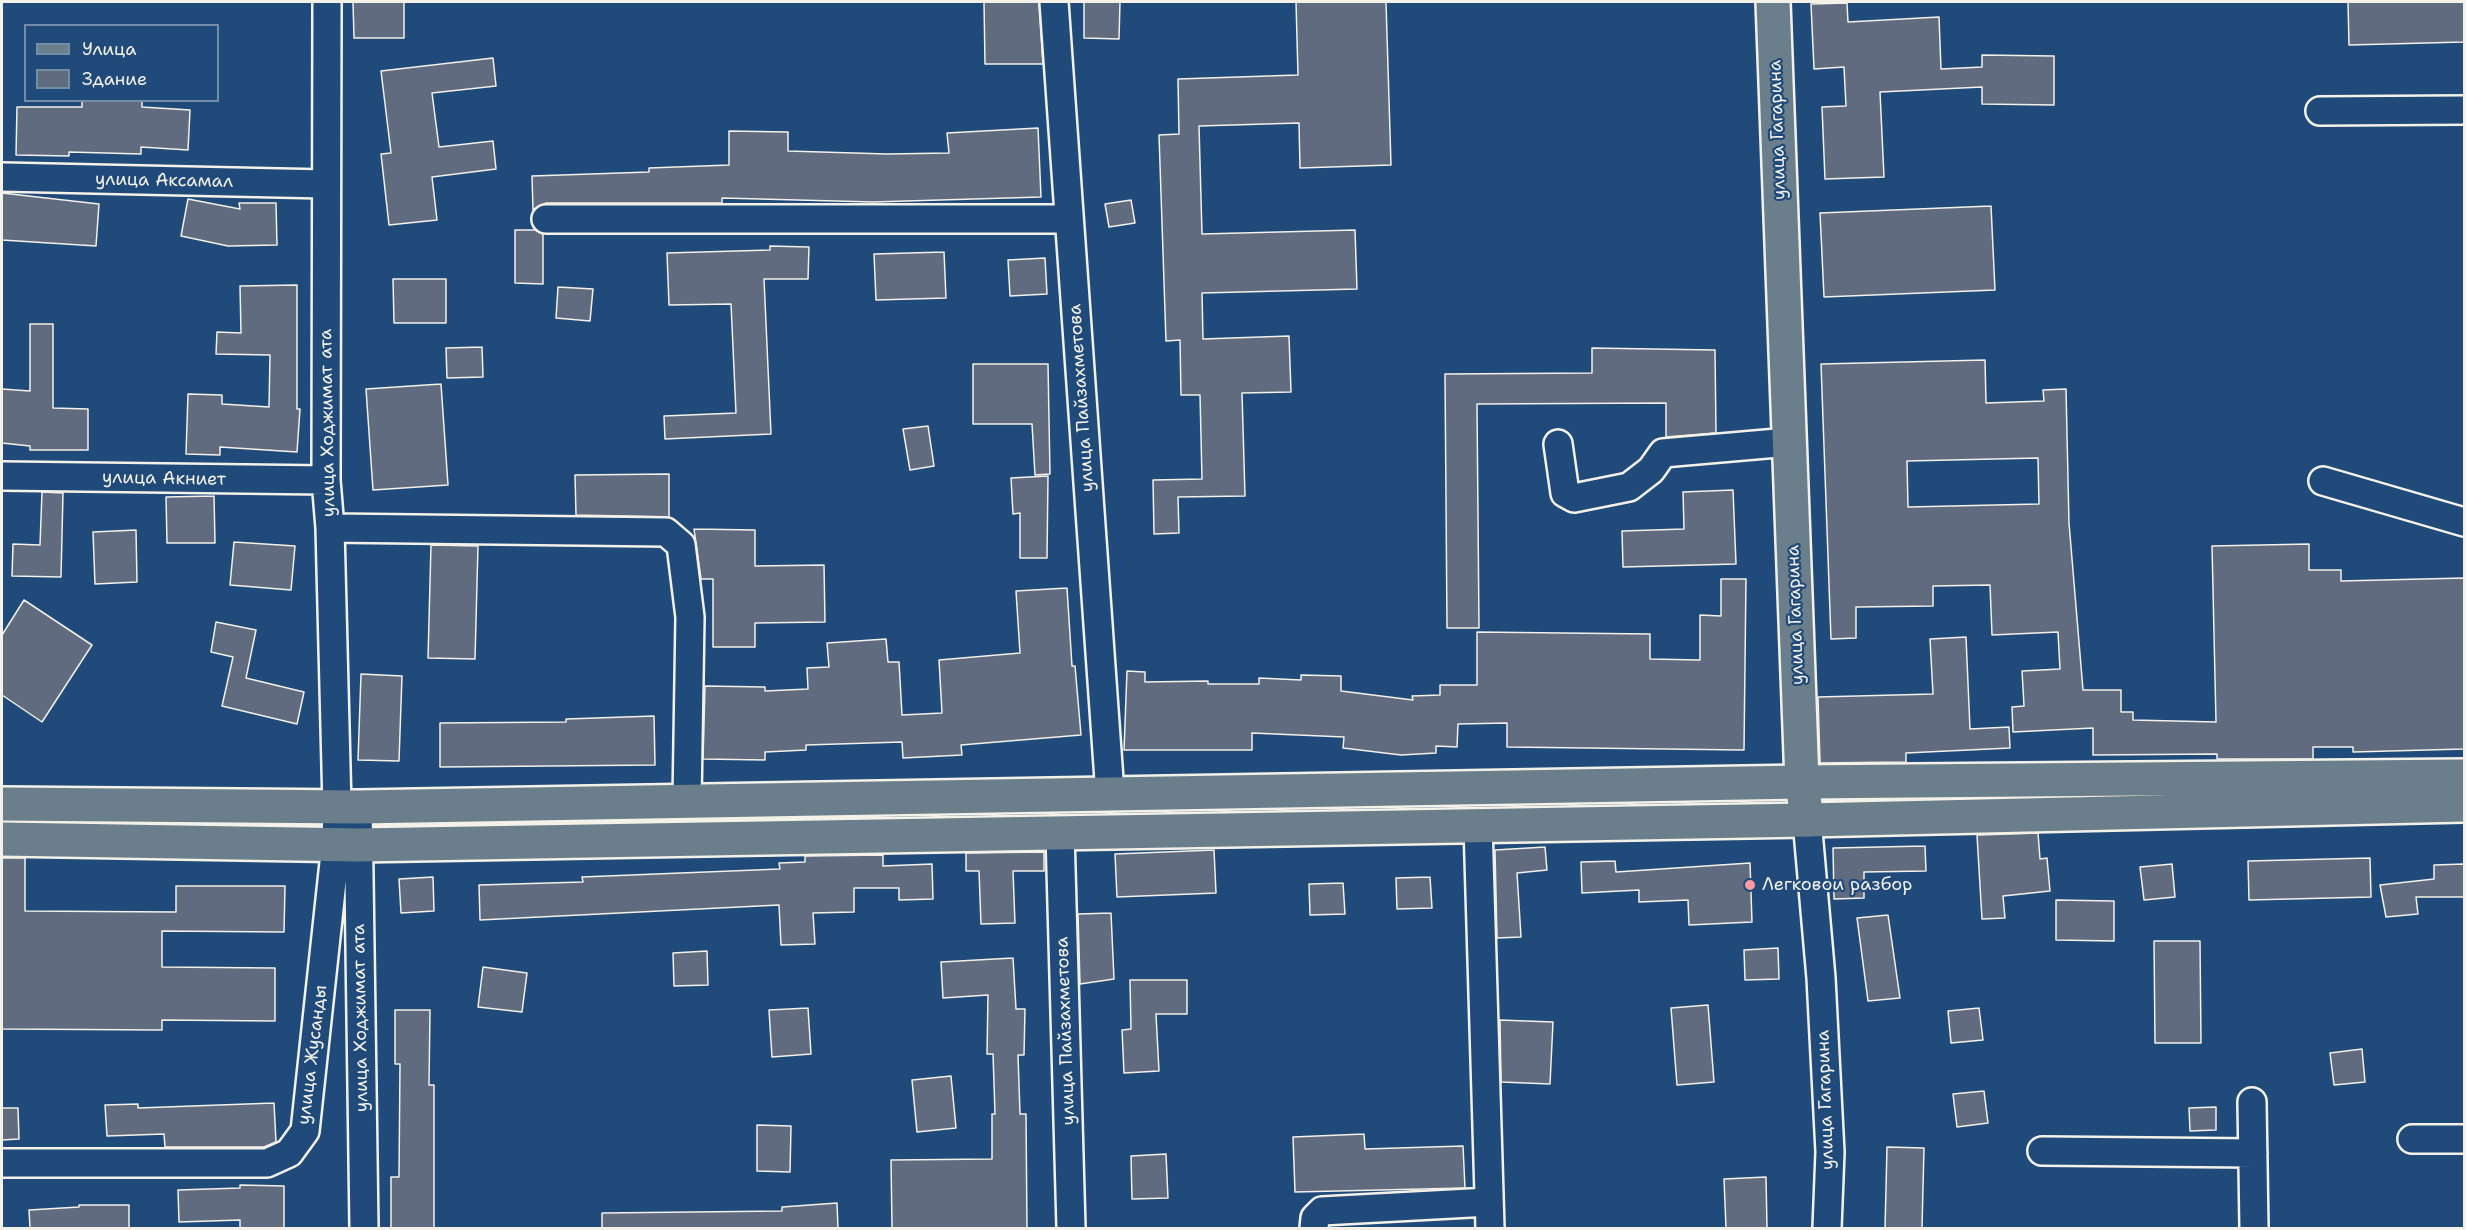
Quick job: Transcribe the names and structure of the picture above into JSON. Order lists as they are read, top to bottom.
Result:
{
  "streets": {
    "main road": ["улица Гагарина"],
    "street": [
      "улица Аксамал",
      "улица Пайзахметова",
      "улица Ходжимат ата",
      "улица Акниет",
      "улица Жусанды"
    ]
  },
  "crossings": [
    ["улица Аксамал", "улица Ходжимат ата"],
    ["улица Ходжимат ата", "улица Акниет"],
    ["улица Ходжимат ата", "улица Жусанды"]
  ],
  "places": ["Легковои разбор"],
  "legend": ["Улица", "Здание"]
}
